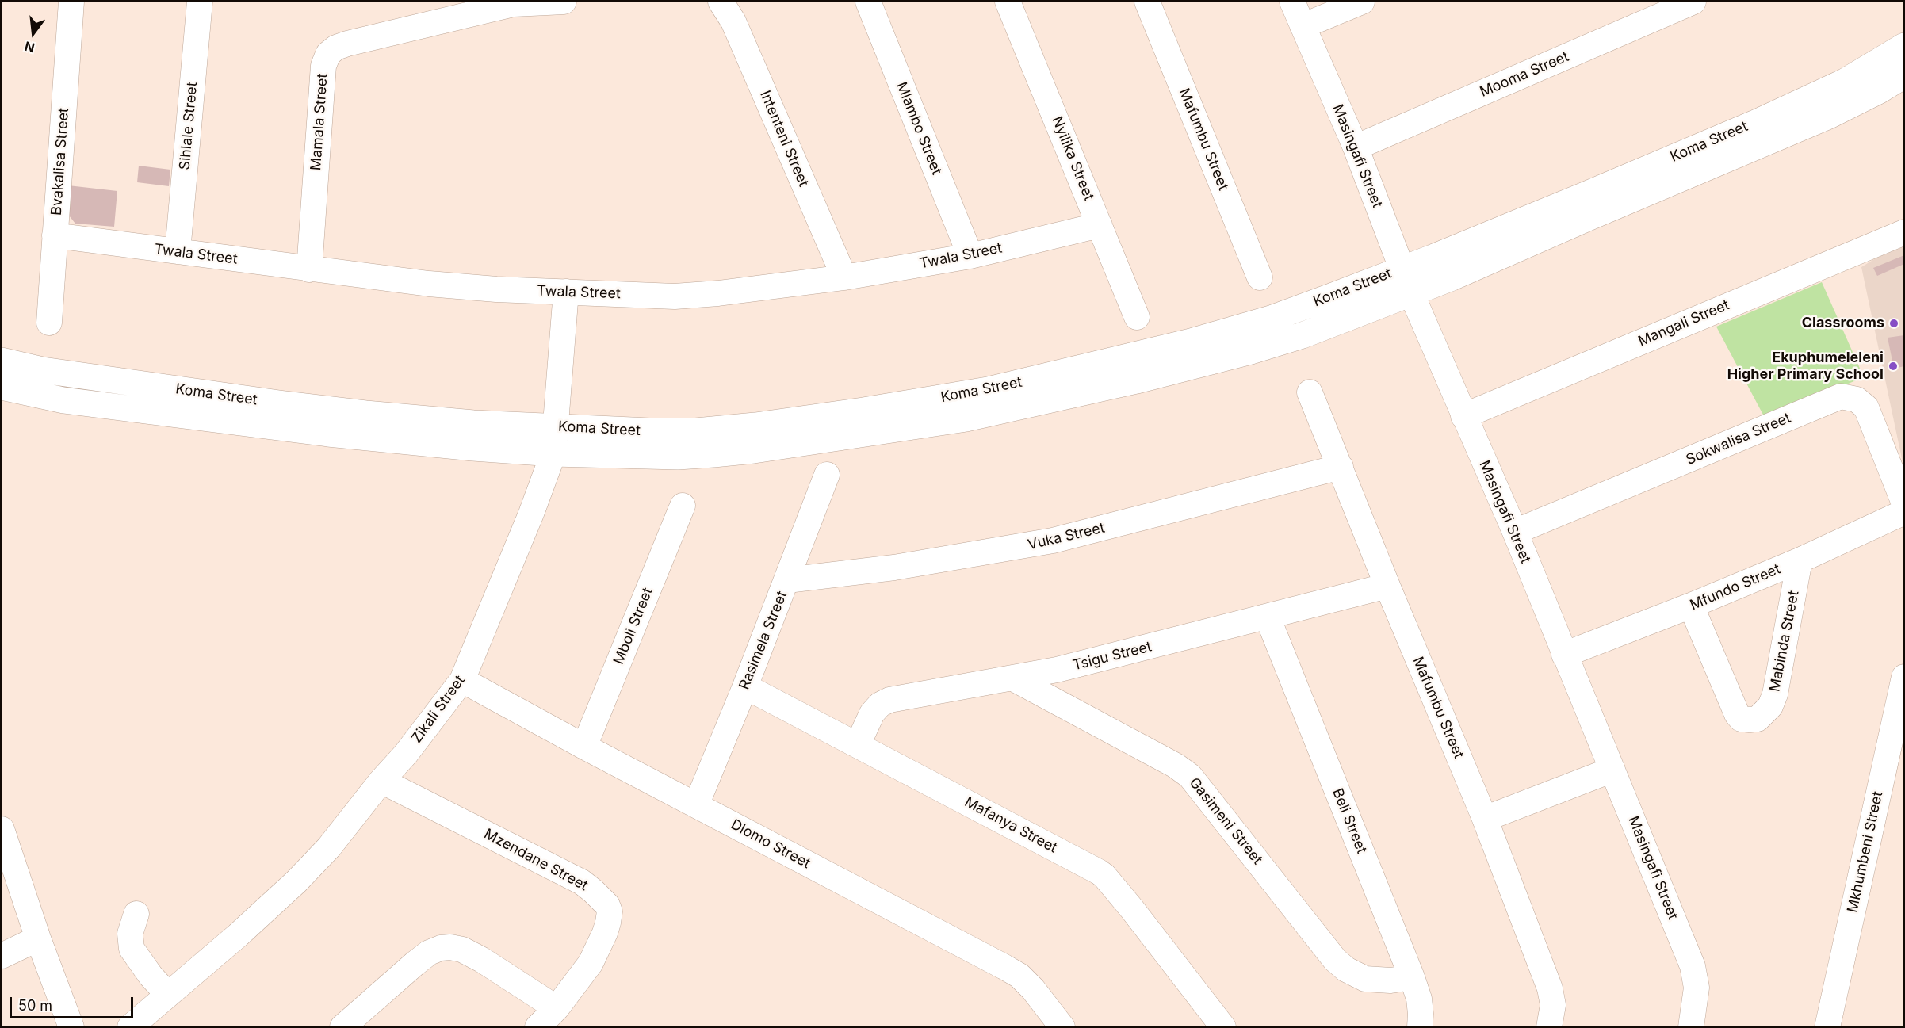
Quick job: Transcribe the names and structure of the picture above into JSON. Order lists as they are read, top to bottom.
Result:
{
  "streets": {
    "main road": ["Koma Street"],
    "street": [
      "Mooma Street",
      "Mamala Street",
      "Sihlale Street",
      "Mlambo Street",
      "Intenteni Street",
      "Mafumbu Street",
      "Masingafi Street",
      "Nyilika Street",
      "Bvakalisa Street",
      "Twala Street",
      "Mangali Street",
      "Sokwalisa Street",
      "Vuka Street",
      "Mfundo Street",
      "Mboli Street",
      "Rasimela Street",
      "Mabinda Street",
      "Tsigu Street",
      "Zikali Street",
      "Gasimeni Street",
      "Beli Street",
      "Mafanya Street",
      "Dlomo Street",
      "Mkhumbeni Street",
      "Mzendane Street"
    ]
  },
  "crossings": [
    ["Mooma Street", "Masingafi Street"],
    ["Mamala Street", "Twala Street"],
    ["Sihlale Street", "Twala Street"],
    ["Mlambo Street", "Twala Street"],
    ["Intenteni Street", "Twala Street"],
    ["Mafumbu Street", "Vuka Street"],
    ["Mafumbu Street", "Tsigu Street"],
    ["Koma Street", "Masingafi Street"],
    ["Koma Street", "Zikali Street"],
    ["Masingafi Street", "Mangali Street"],
    ["Masingafi Street", "Sokwalisa Street"],
    ["Masingafi Street", "Mfundo Street"],
    ["Nyilika Street", "Twala Street"],
    ["Bvakalisa Street", "Twala Street"],
    ["Twala Street", "Zikali Street"],
    ["Vuka Street", "Rasimela Street"],
    ["Mfundo Street", "Mabinda Street"],
    ["Mboli Street", "Dlomo Street"],
    ["Rasimela Street", "Mafanya Street"],
    ["Rasimela Street", "Dlomo Street"],
    ["Tsigu Street", "Gasimeni Street"],
    ["Tsigu Street", "Beli Street"],
    ["Tsigu Street", "Mafanya Street"],
    ["Zikali Street", "Dlomo Street"],
    ["Zikali Street", "Mzendane Street"],
    ["Gasimeni Street", "Beli Street"]
  ],
  "places": ["Classrooms", "Ekuphumeleleni Higher Primary School"],
  "scale_bar": "50 m",
  "north": "bottom"
}
